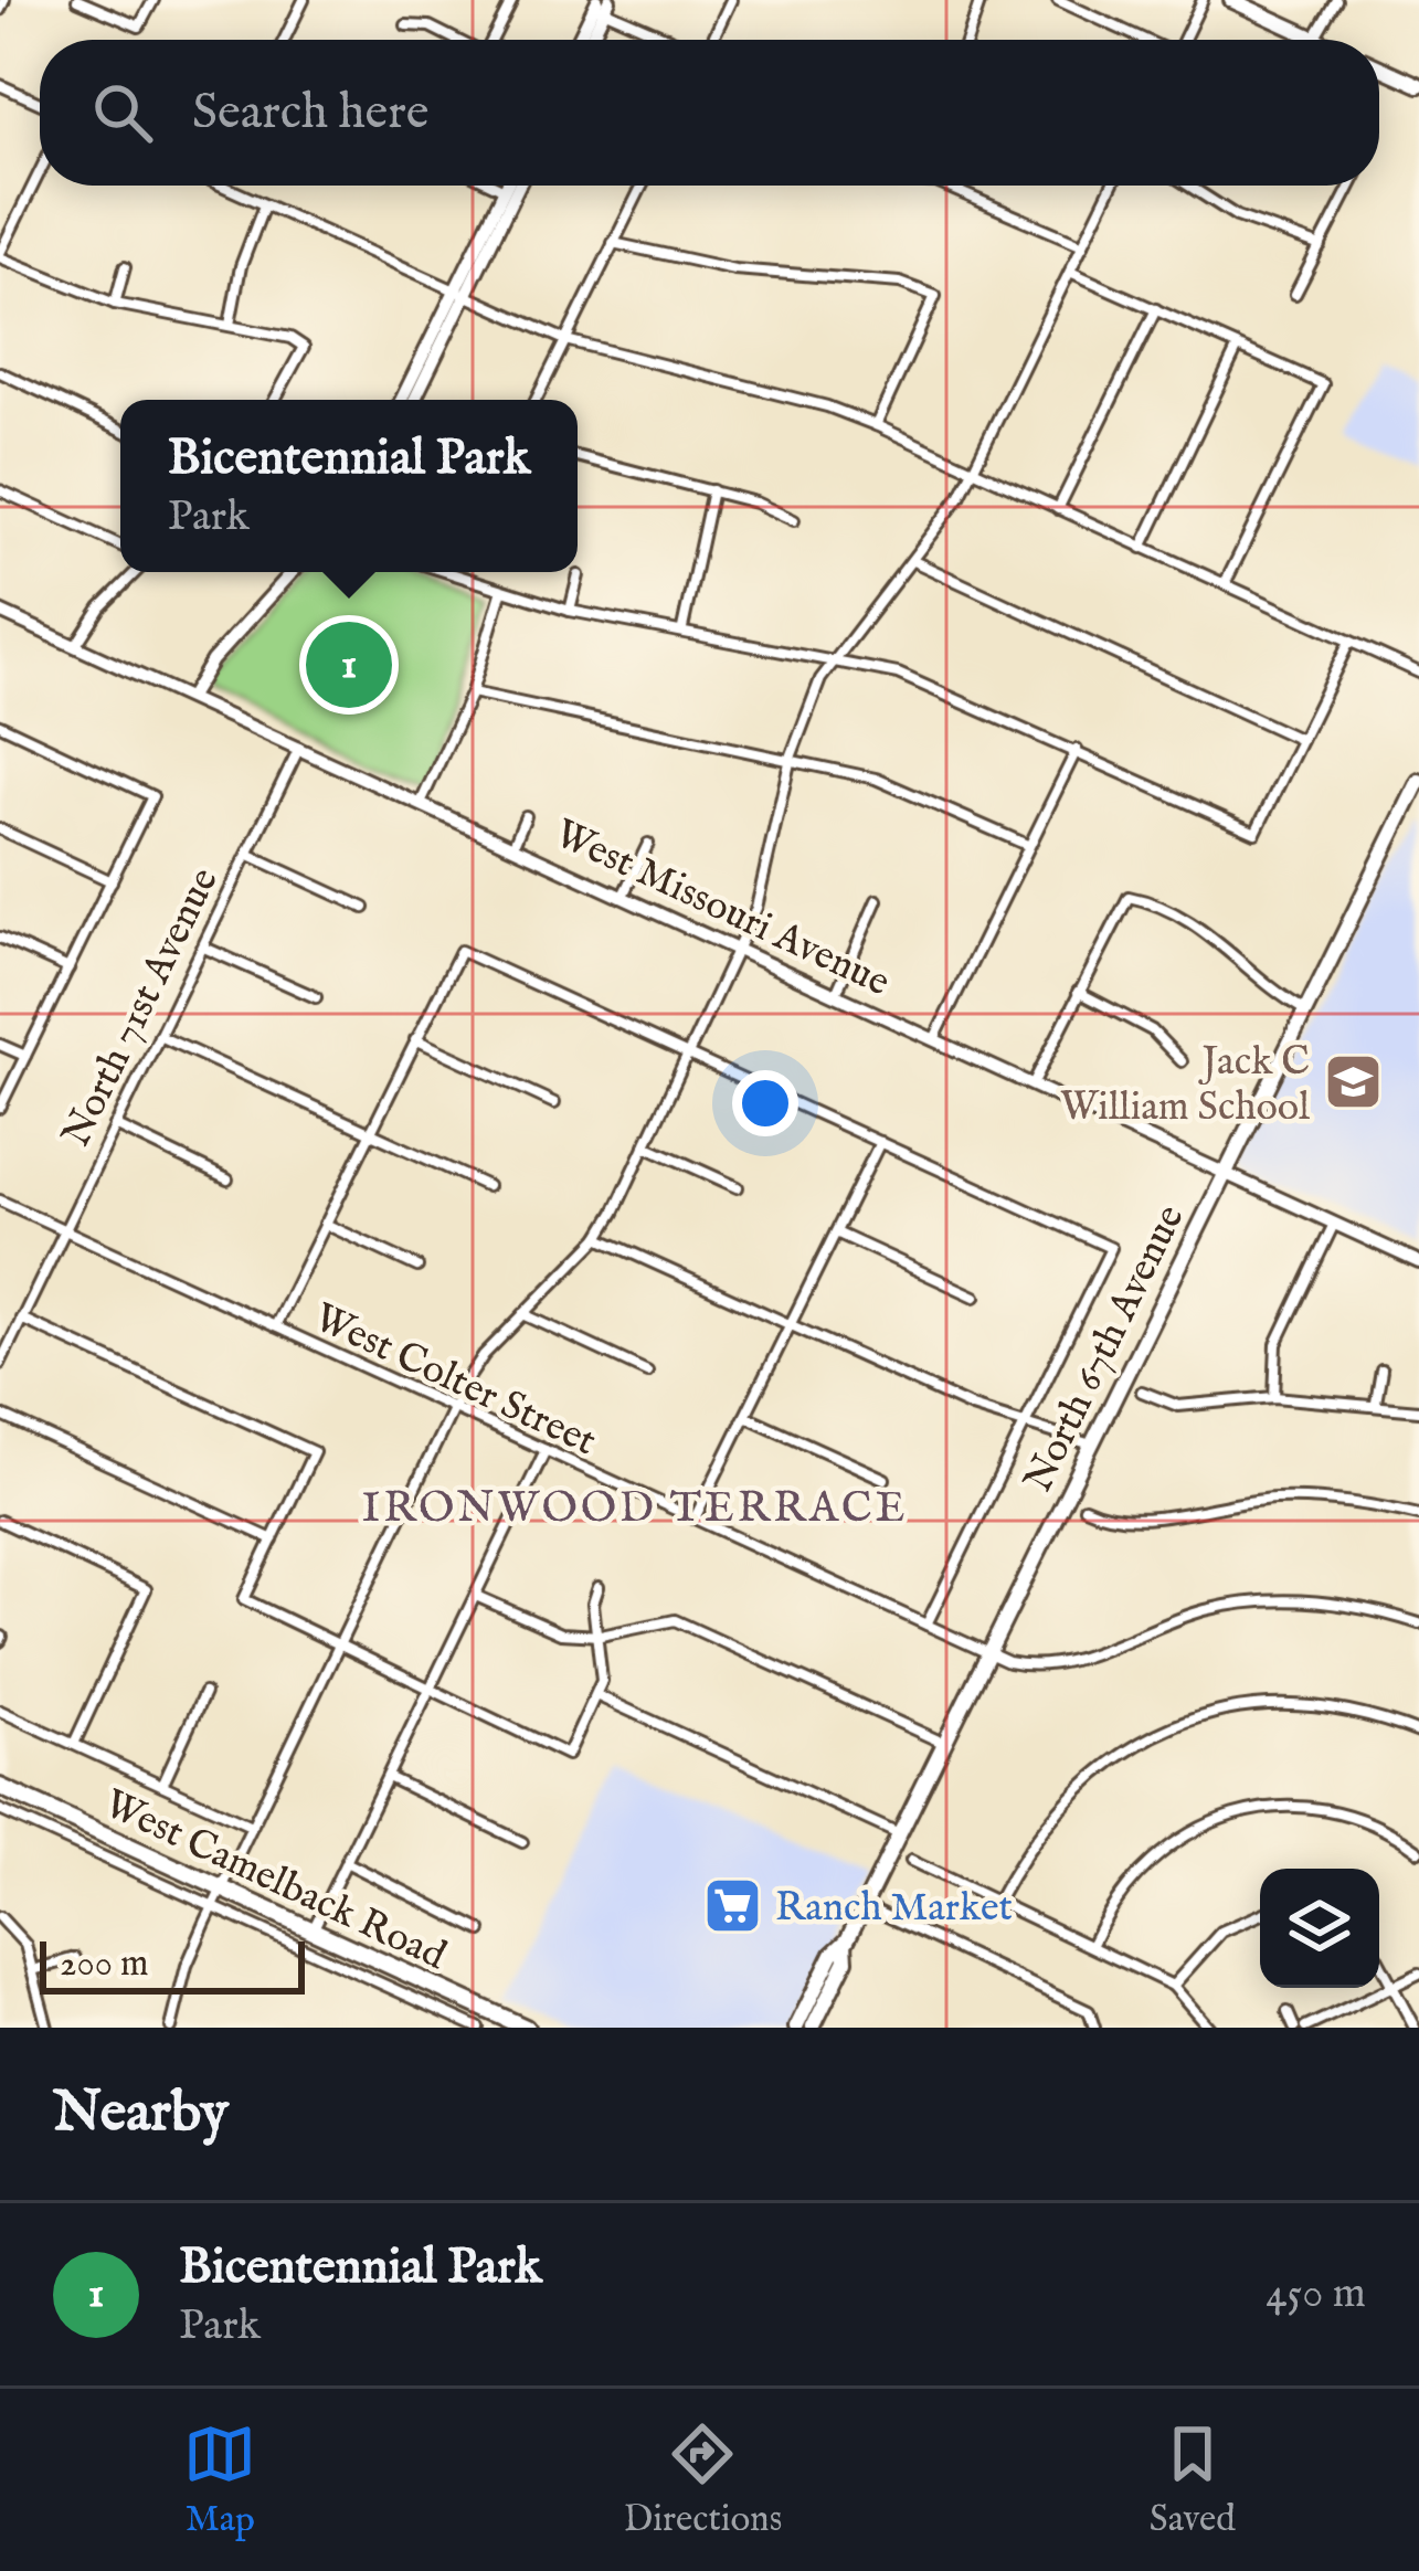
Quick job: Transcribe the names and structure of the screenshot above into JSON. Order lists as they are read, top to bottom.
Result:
{
  "streets": {
    "main road": ["North 67th Avenue", "West Camelback Road"],
    "street": ["West Missouri Avenue", "North 71st Avenue", "West Colter Street"]
  },
  "crossings": [
    ["West Missouri Avenue", "North 71st Avenue"],
    ["West Missouri Avenue", "North 67th Avenue"],
    ["North 71st Avenue", "West Colter Street"],
    ["North 67th Avenue", "West Colter Street"]
  ],
  "districts": ["IRONWOOD TERRACE"],
  "places": {
    "school or university": ["Jack C William School"],
    "supermarket": ["Ranch Market"]
  },
  "scale_bar": "200 m",
  "page": {
    "search": "Search here",
    "popup": ["Bicentennial Park", "Park"],
    "pins": "1",
    "scale": "200 m",
    "heading": "Nearby",
    "list": [
      {
        "mark": "1",
        "name": "Bicentennial Park",
        "note": "Park",
        "value": "450 m"
      }
    ],
    "nav": ["Map", "Directions", "Saved"]
  }
}
